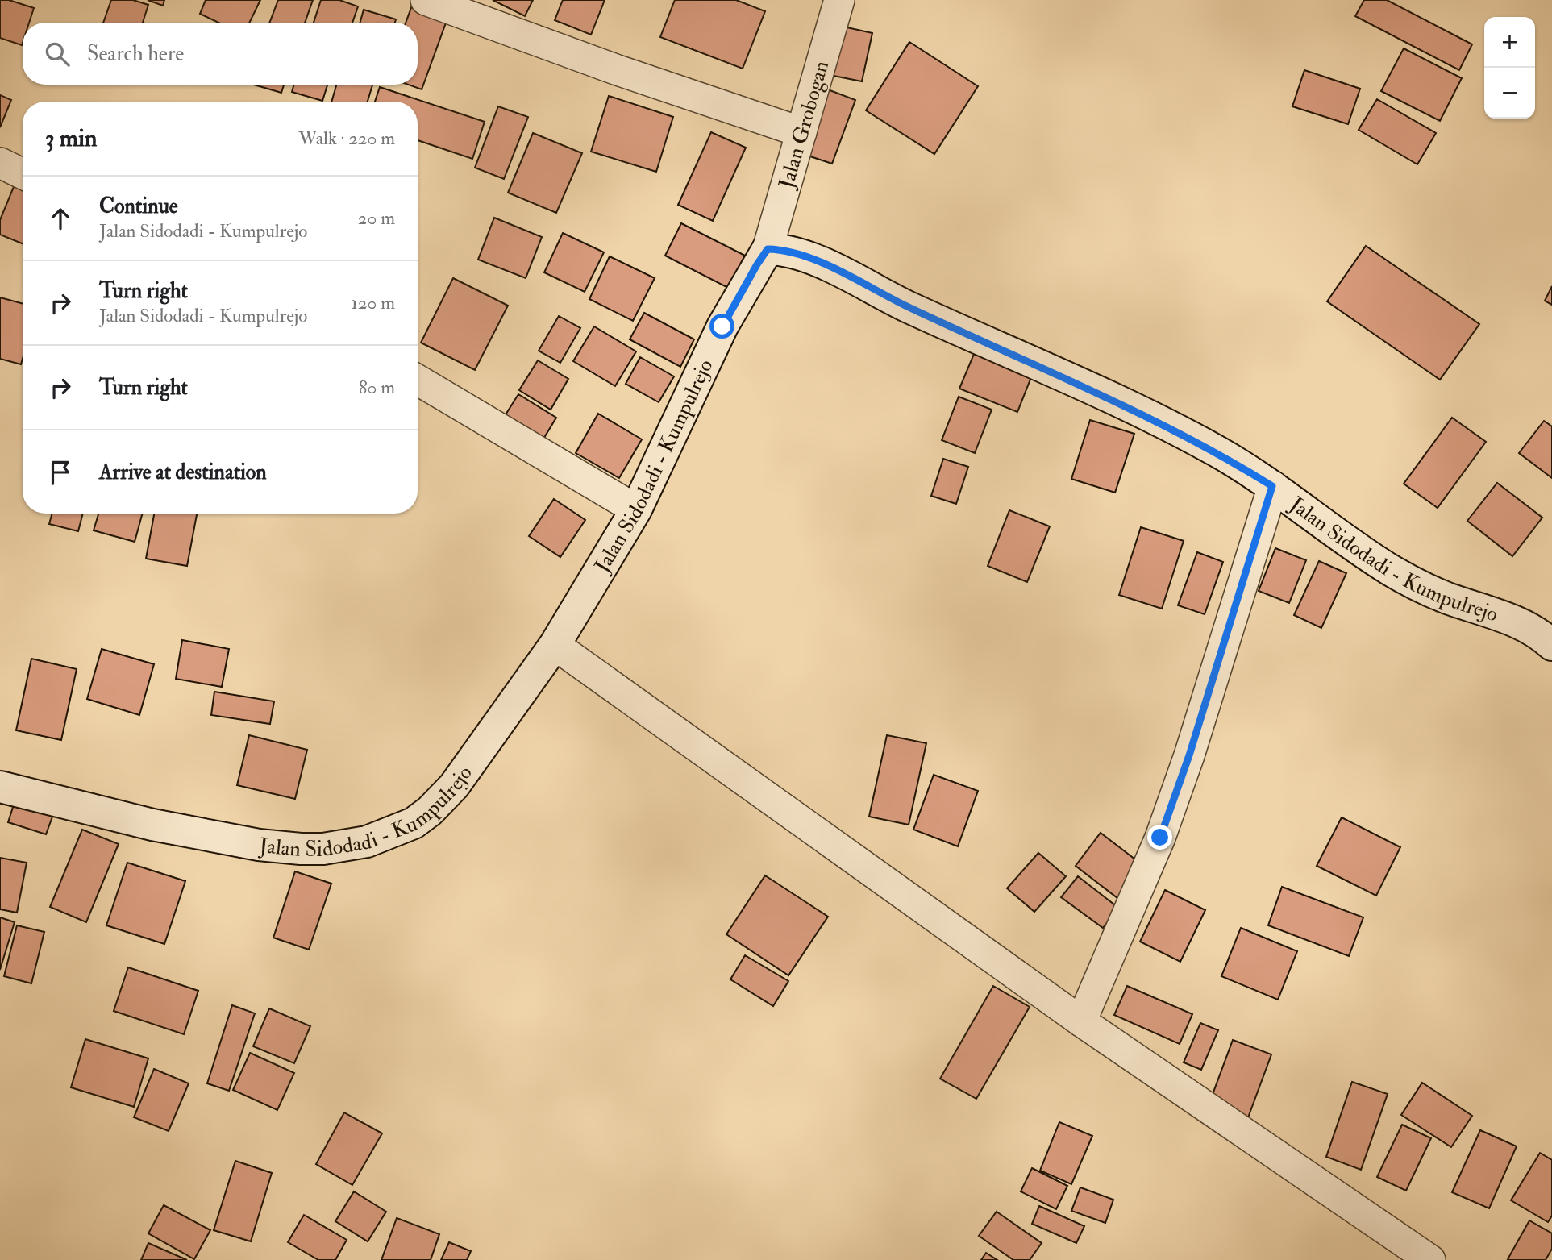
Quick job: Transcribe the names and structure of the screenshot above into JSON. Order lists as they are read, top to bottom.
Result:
{
  "streets": {
    "street": ["Jalan Grobogan", "Jalan Sidodadi - Kumpulrejo"]
  },
  "crossings": [
    ["Jalan Grobogan", "Jalan Sidodadi - Kumpulrejo"]
  ],
  "page": {
    "map_buttons": ["+", "−"],
    "search": "Search here",
    "heading": ["3 min", "Walk · 220 m"],
    "list": [
      ["Continue", "Jalan Sidodadi - Kumpulrejo", "20 m"],
      ["Turn right", "Jalan Sidodadi - Kumpulrejo", "120 m"],
      ["Turn right", "80 m"],
      "Arrive at destination"
    ]
  }
}
